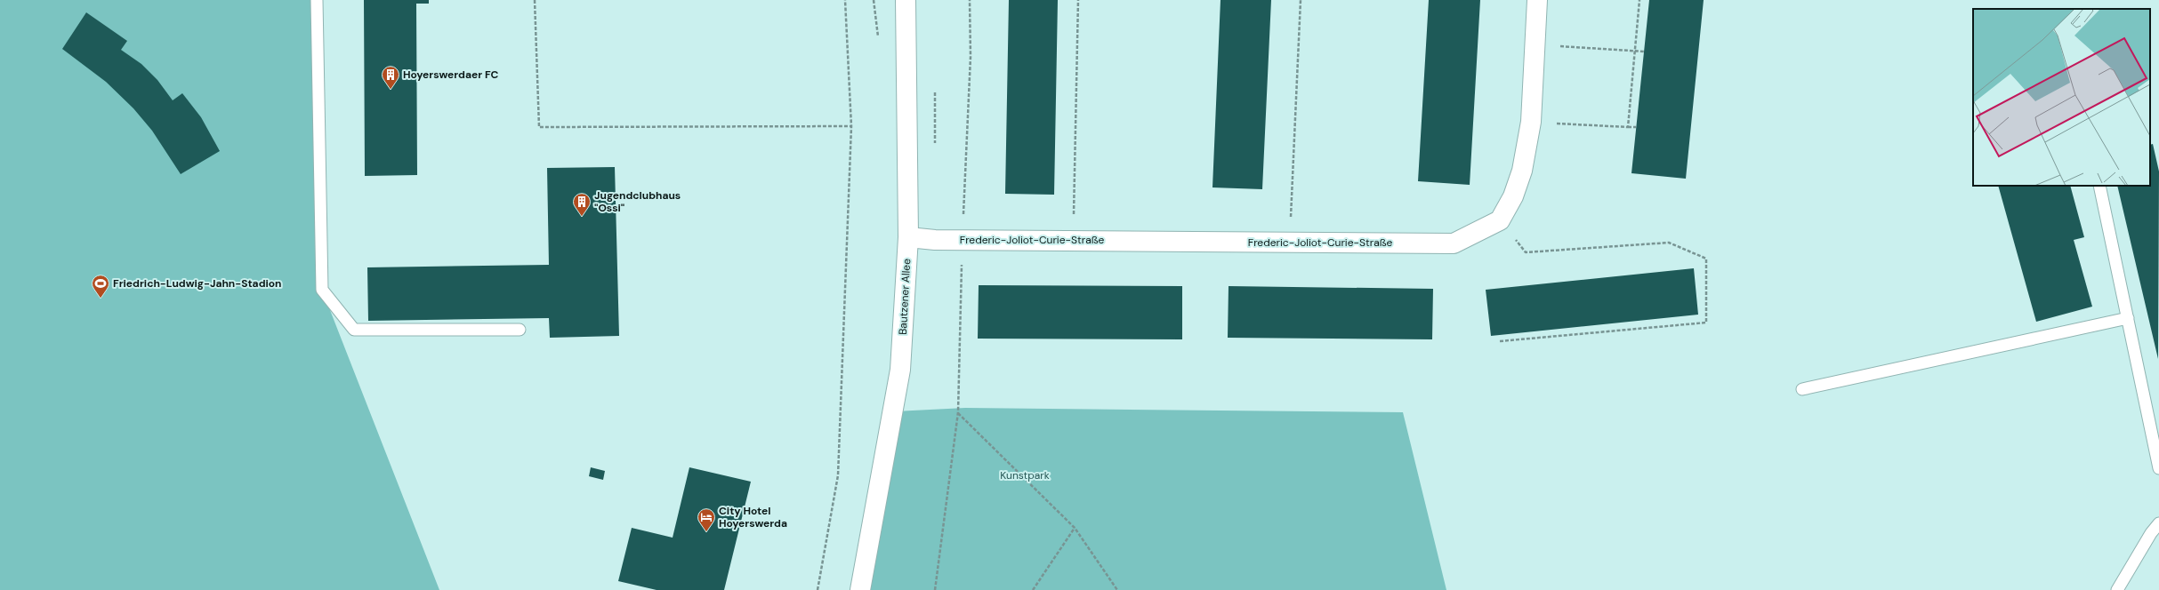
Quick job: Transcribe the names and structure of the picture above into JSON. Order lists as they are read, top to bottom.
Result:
{
  "streets": {
    "street": ["Frederic-Joliot-Curie-Straße", "Bautzener Allee"]
  },
  "crossings": [
    ["Frederic-Joliot-Curie-Straße", "Bautzener Allee"]
  ],
  "parks": ["Kunstpark"],
  "places": {
    "building": ["Hoyerswerdaer FC", "Jugendclubhaus \"Ossi\""],
    "sports": ["Friedrich-Ludwig-Jahn-Stadion"],
    "hotel": ["City Hotel Hoyerswerda"]
  }
}
